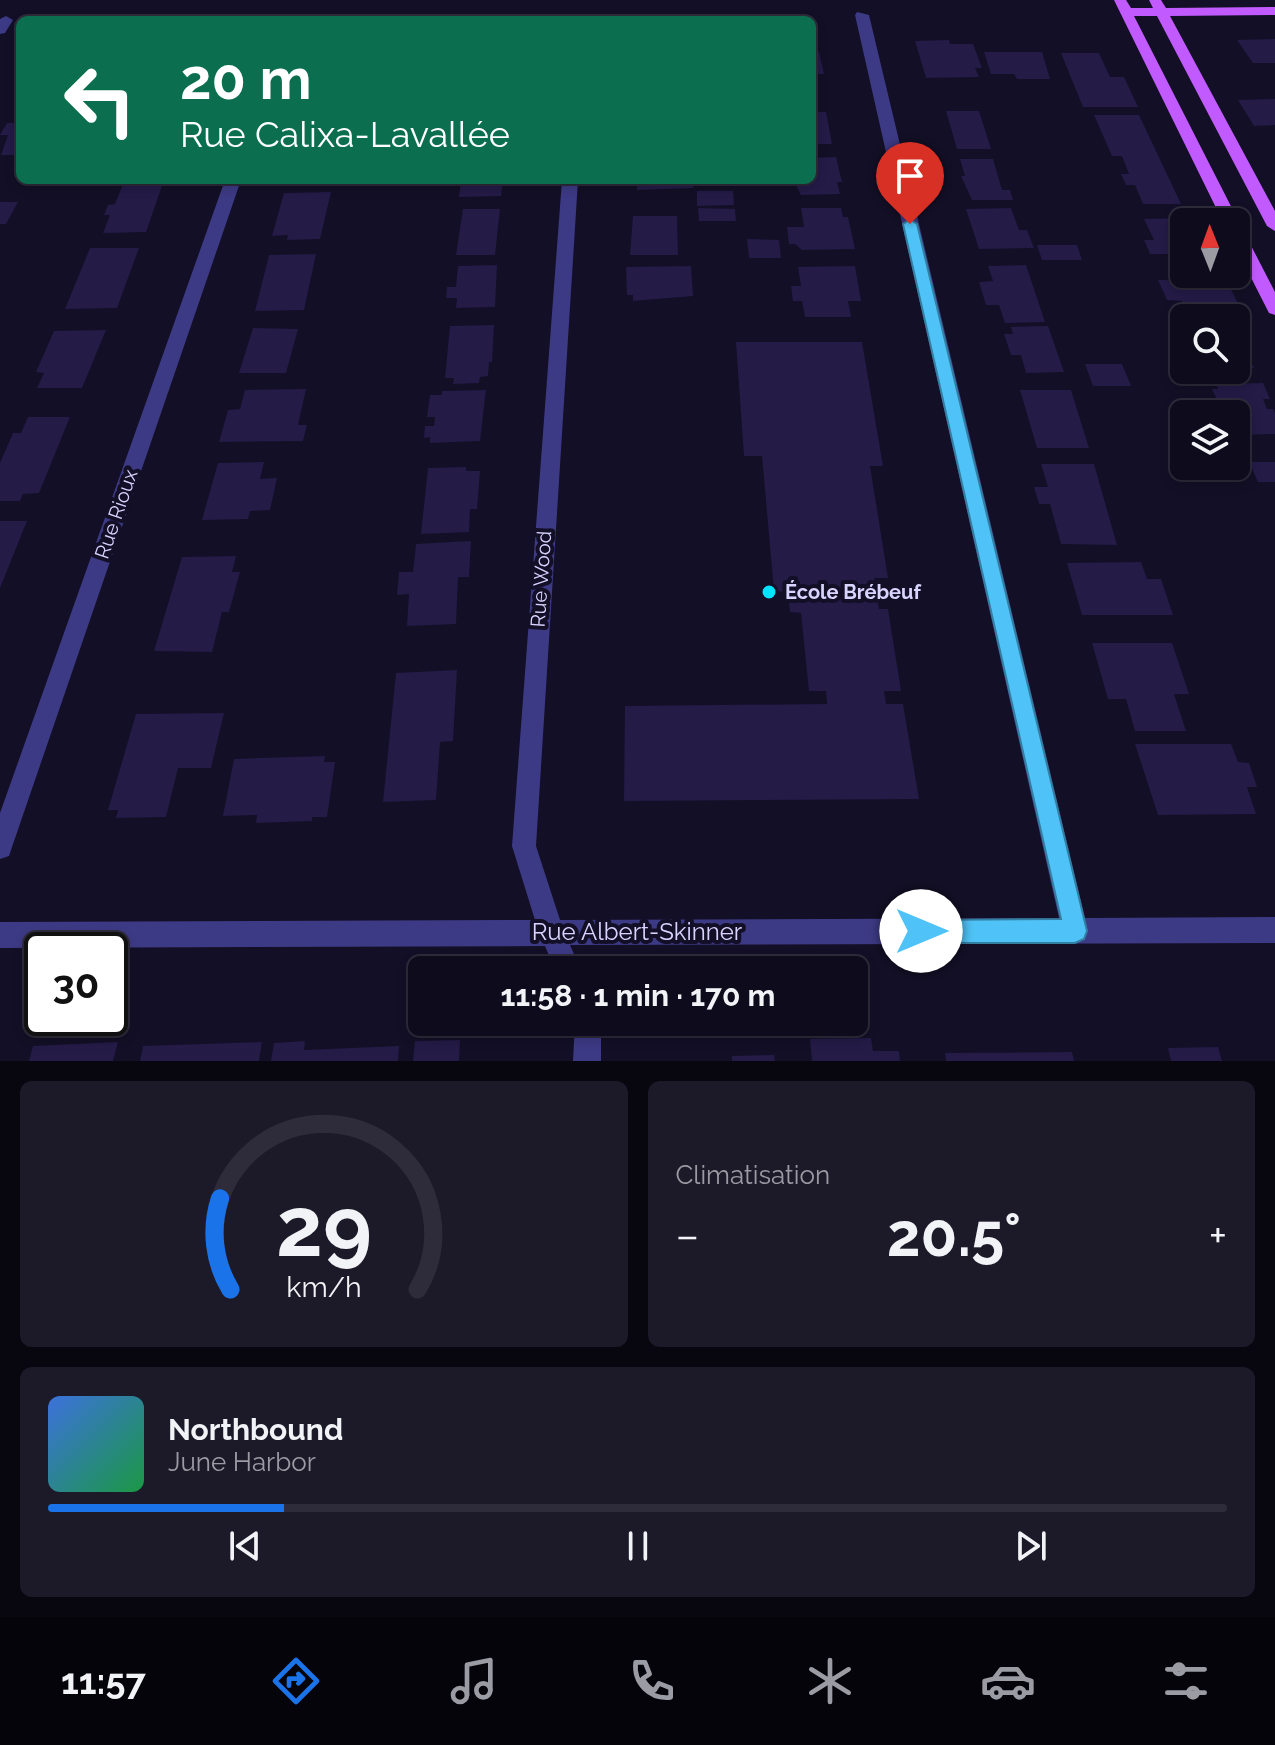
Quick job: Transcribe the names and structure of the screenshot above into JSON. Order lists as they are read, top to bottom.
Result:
{
  "streets": {
    "street": ["Rue Rioux", "Rue Wood", "Rue Albert-Skinner"]
  },
  "crossings": [
    ["Rue Wood", "Rue Albert-Skinner"]
  ],
  "places": ["École Brébeuf"],
  "north": "top",
  "page": {
    "turn": ["20 m", "Rue Calixa-Lavallée"],
    "limit": "30",
    "trip": "11:58 · 1 min · 170 m",
    "tile": "Climatisation",
    "heat": ["−", "20.5°", "+"],
    "song": ["Northbound", "June Harbor"],
    "tabs": "11:57",
    "gauge": ["29", "km/h"]
  }
}
